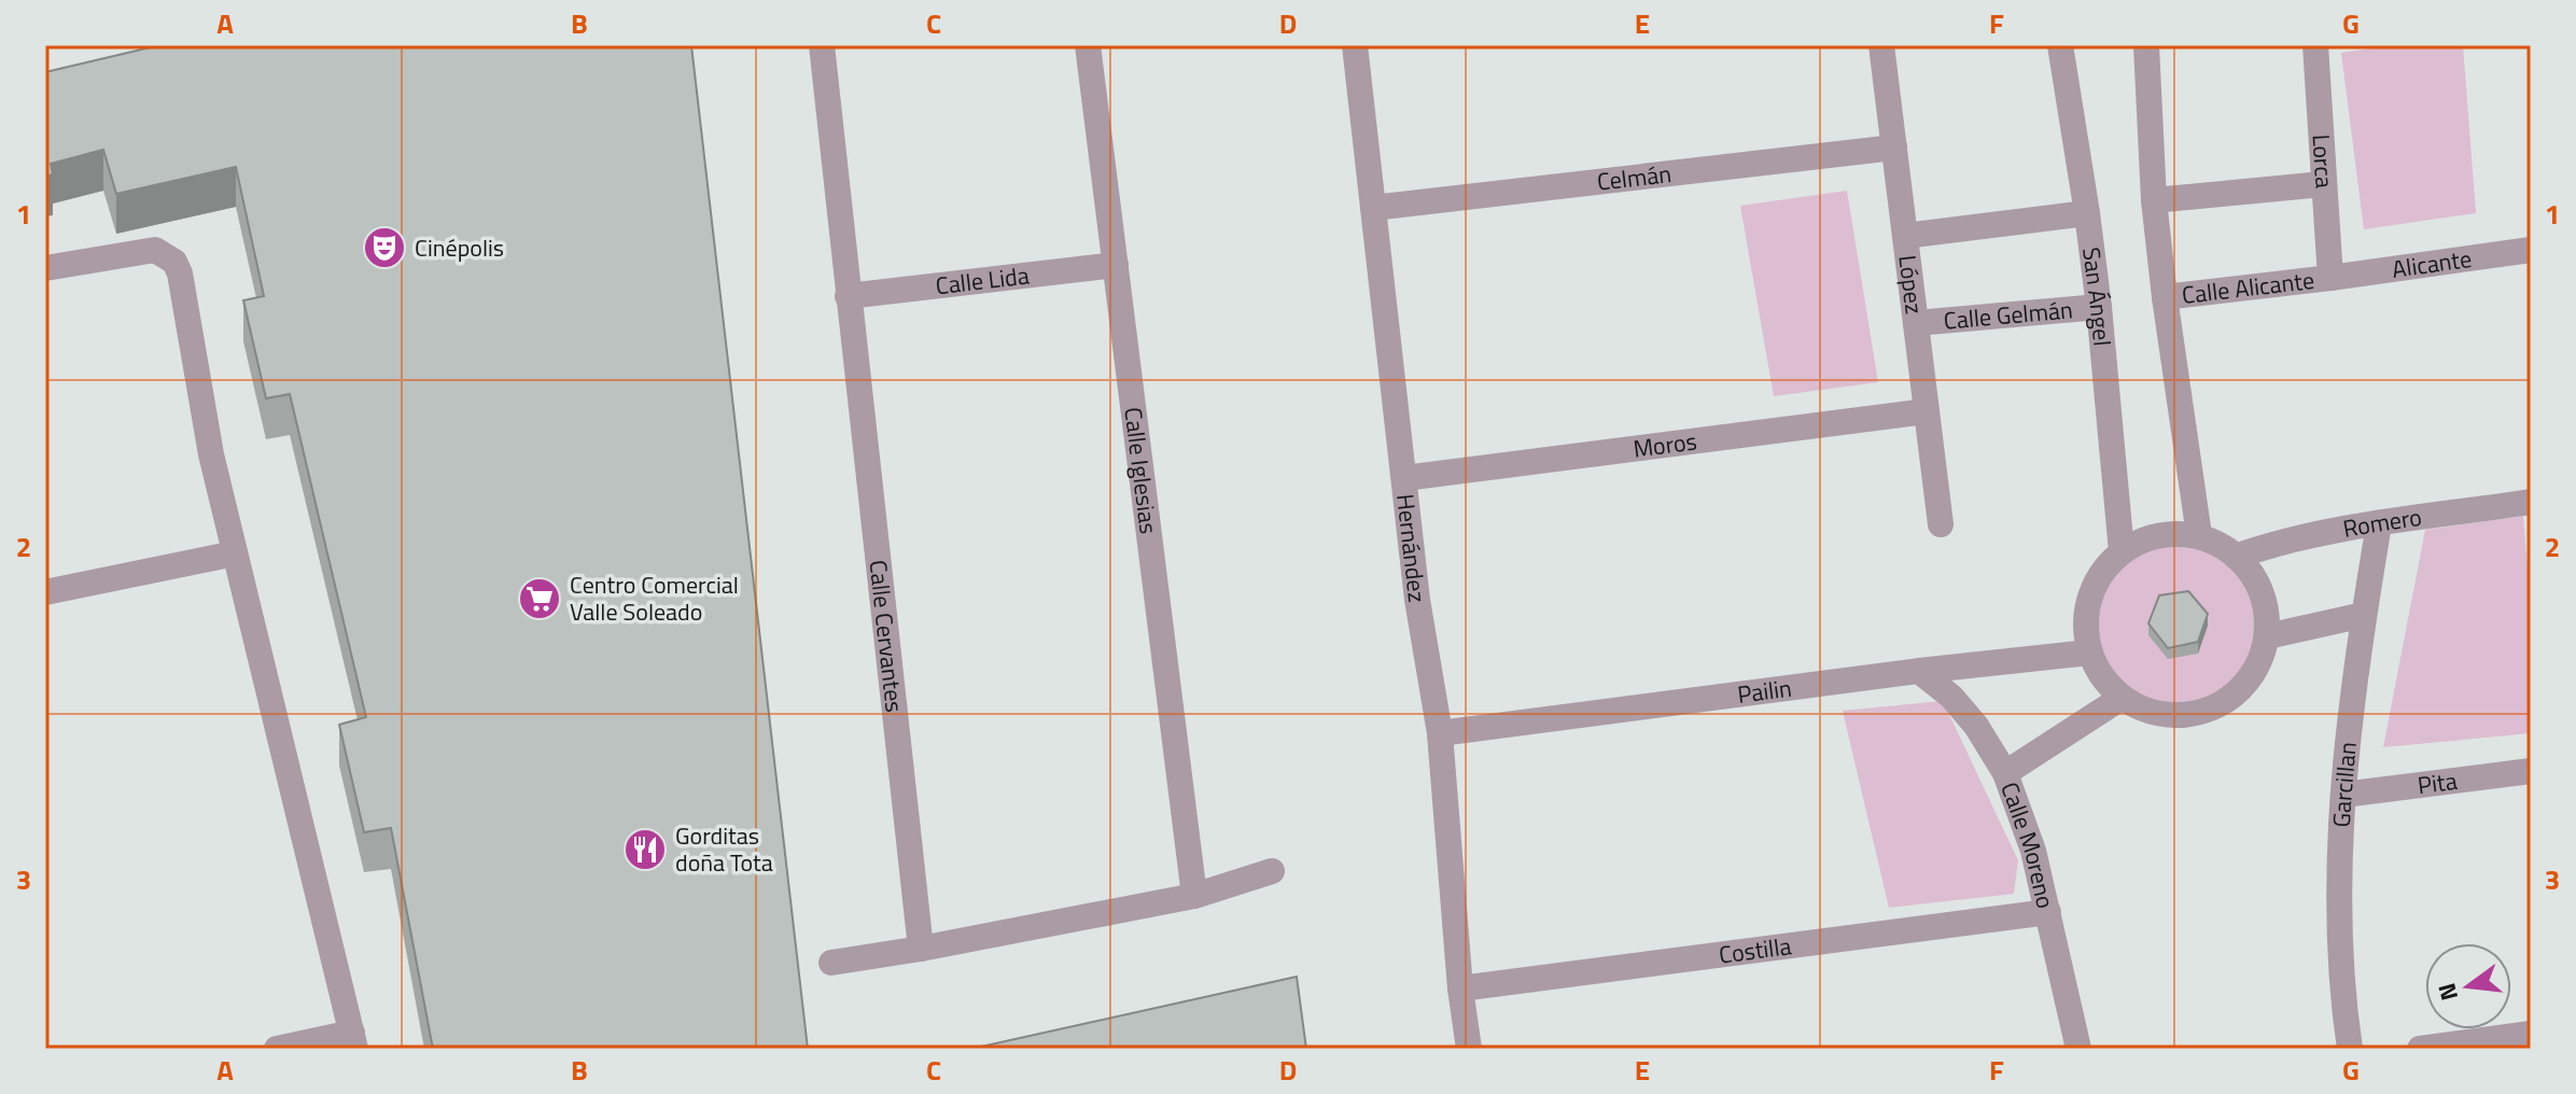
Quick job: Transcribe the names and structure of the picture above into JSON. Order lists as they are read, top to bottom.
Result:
{
  "streets": {
    "street": [
      "Lorca",
      "Celmán",
      "Alicante",
      "Calle Lida",
      "López",
      "Calle Alicante",
      "San Ángel",
      "Calle Gelmán",
      "Moros",
      "Calle Iglesias",
      "Romero",
      "Hernández",
      "Calle Cervantes",
      "Pailin",
      "Pita",
      "Garcillan",
      "Calle Moreno",
      "Costilla"
    ]
  },
  "crossings": [
    ["Lorca", "Alicante"],
    ["Lorca", "Calle Alicante"],
    ["Celmán", "López"],
    ["Celmán", "Hernández"],
    ["Alicante", "Calle Alicante"],
    ["Calle Lida", "Calle Iglesias"],
    ["Calle Lida", "Calle Cervantes"],
    ["López", "Calle Gelmán"],
    ["López", "Moros"],
    ["San Ángel", "Calle Gelmán"],
    ["San Ángel", "Romero"],
    ["San Ángel", "Pailin"],
    ["Moros", "Hernández"],
    ["Romero", "Pailin"],
    ["Romero", "Garcillan"],
    ["Hernández", "Pailin"],
    ["Hernández", "Costilla"],
    ["Pailin", "Calle Moreno"],
    ["Pita", "Garcillan"],
    ["Calle Moreno", "Costilla"]
  ],
  "places": {
    "theatre": ["Cinépolis"],
    "supermarket": ["Centro Comercial Valle Soleado"],
    "restaurant": ["Gorditas doña Tota"]
  },
  "north": "left",
  "grid": {
    "columns": [
      "A",
      "B",
      "C",
      "D",
      "E",
      "F",
      "G"
    ],
    "rows": ["1", "2", "3"]
  }
}
